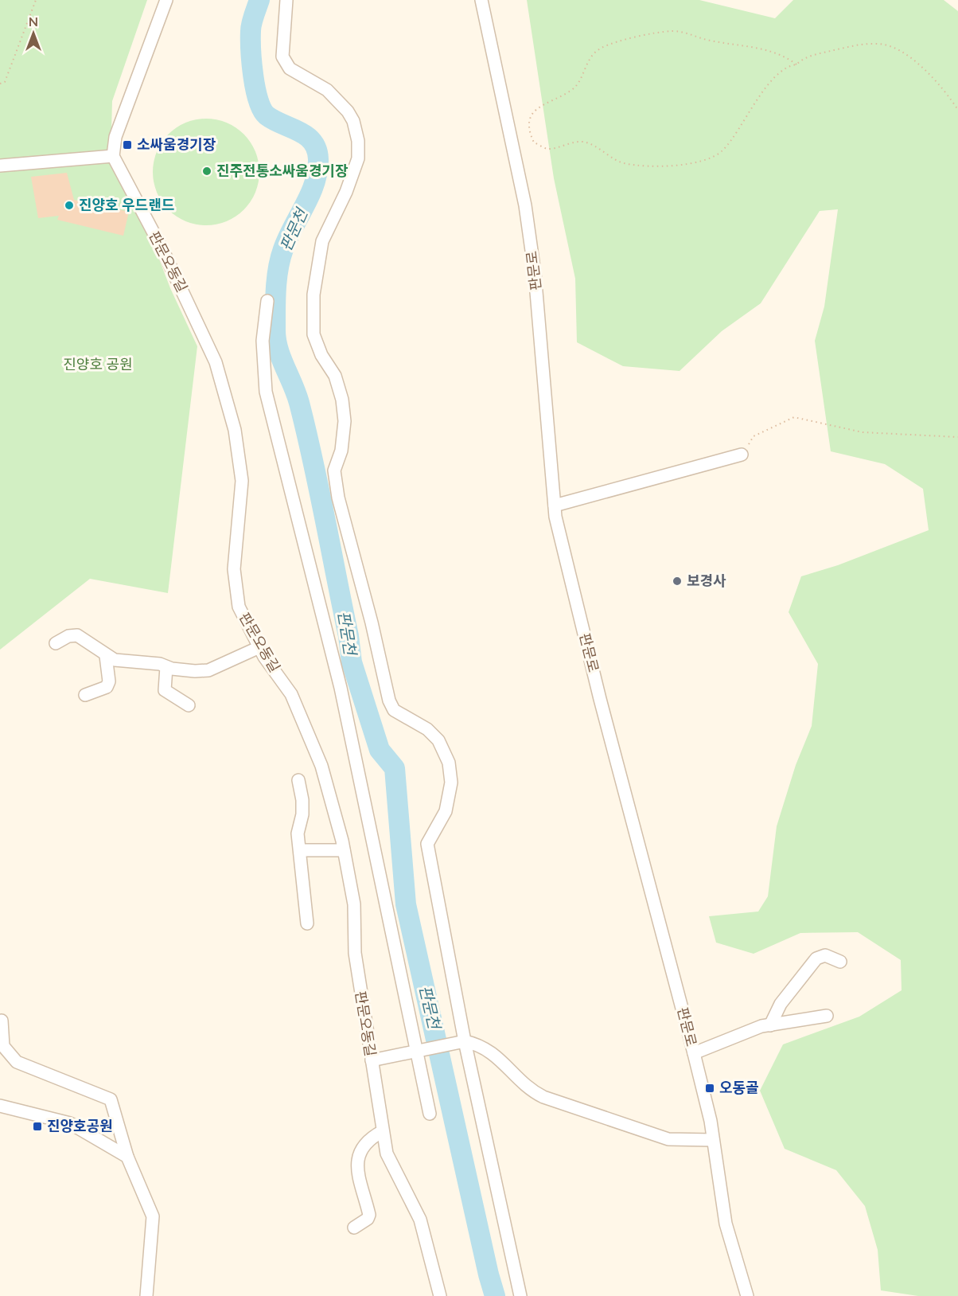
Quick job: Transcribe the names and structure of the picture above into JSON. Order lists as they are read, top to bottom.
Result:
{
  "streets": {
    "street": ["판문오동길", "판문로"]
  },
  "water": ["판문천"],
  "parks": ["진양호 공원"],
  "places": {
    "transit": ["소싸움경기장", "오동골", "진양호공원"],
    "other": ["진주전통소싸움경기장", "진양호 우드랜드", "보경사"]
  },
  "north": "top"
}
